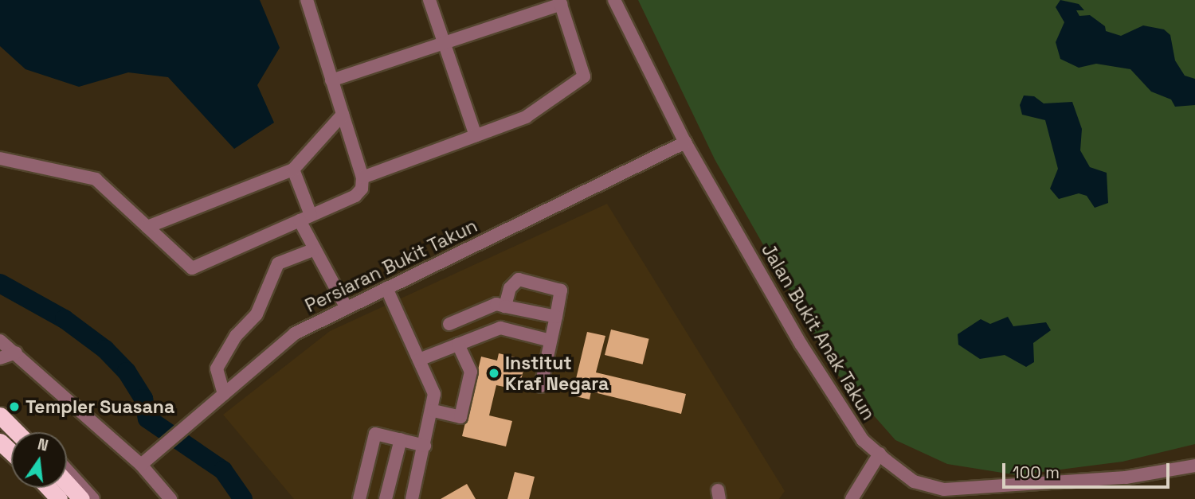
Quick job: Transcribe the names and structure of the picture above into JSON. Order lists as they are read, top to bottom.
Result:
{
  "streets": {
    "street": ["Persiaran Bukit Takun", "Jalan Bukit Anak Takun"]
  },
  "crossings": [
    ["Persiaran Bukit Takun", "Jalan Bukit Anak Takun"]
  ],
  "places": ["Institut Kraf Negara", "Templer Suasana"],
  "scale_bar": "100 m",
  "north": "top"
}
